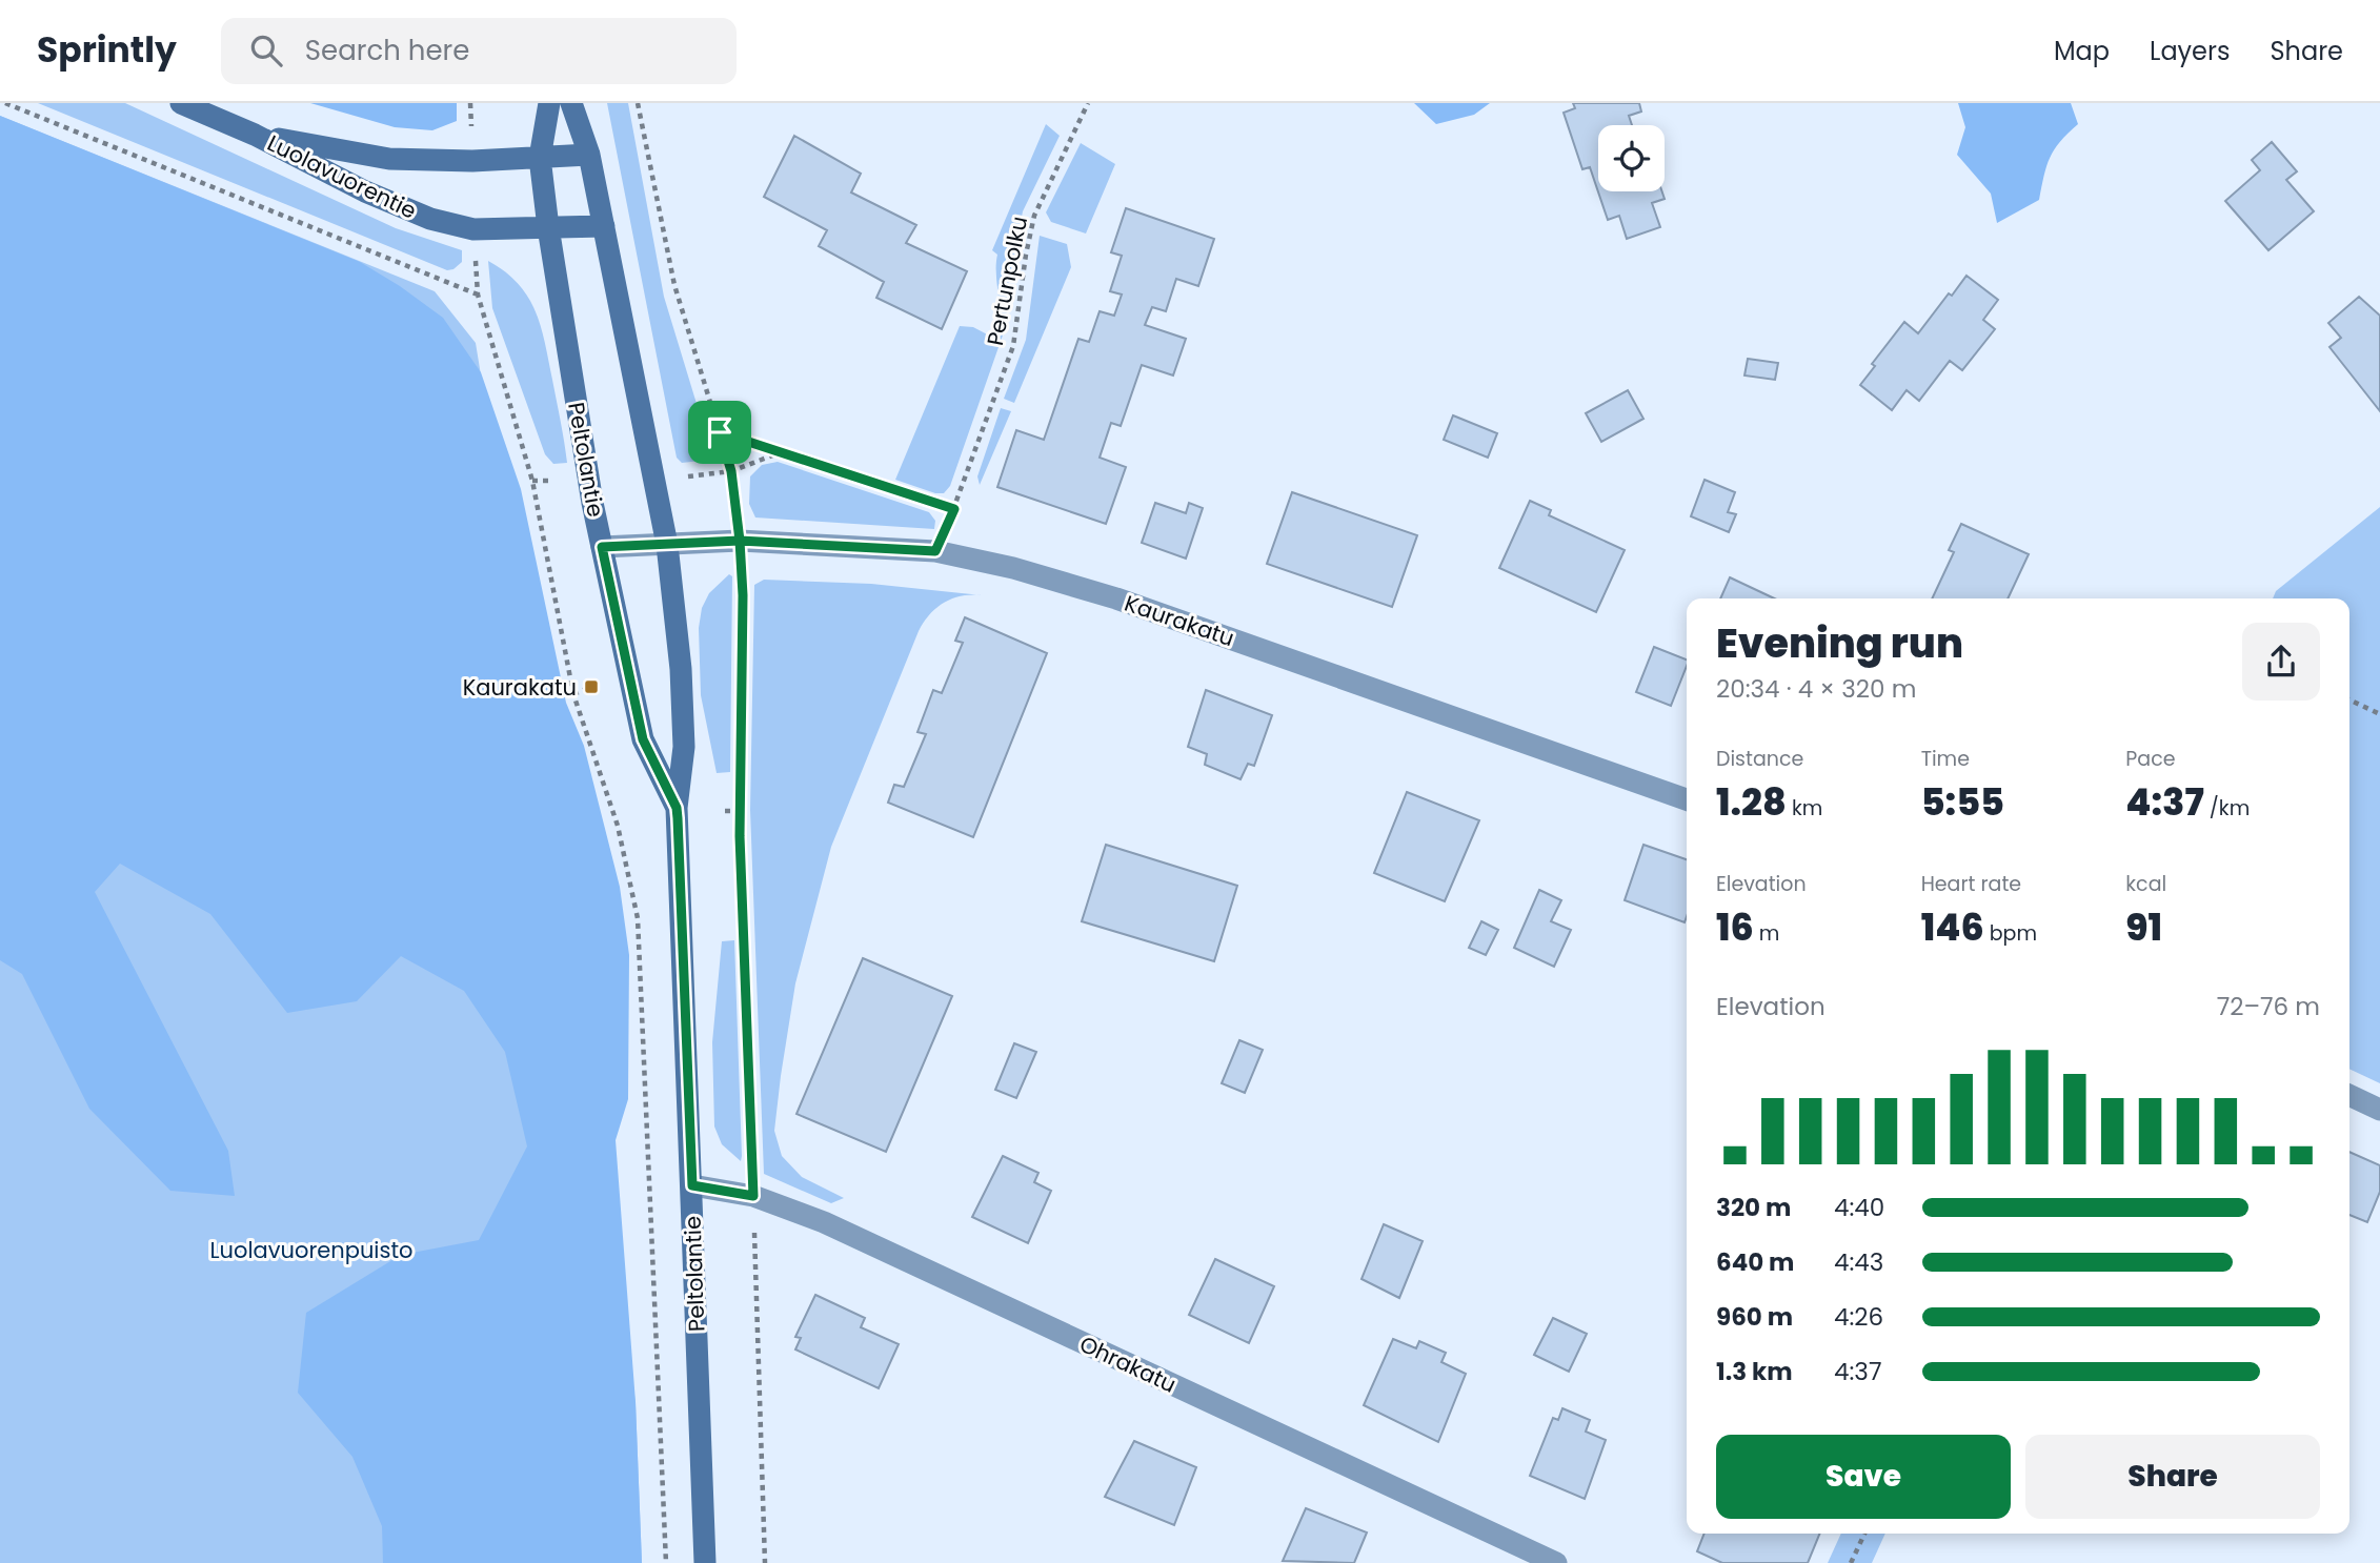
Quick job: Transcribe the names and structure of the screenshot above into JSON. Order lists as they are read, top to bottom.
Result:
{
  "streets": {
    "street": [
      "Luolavuorentie",
      "Peltolantie",
      "Kaurakatu",
      "Ohrakatu"
    ],
    "path": ["Pertunpolku"]
  },
  "crossings": [
    ["Luolavuorentie", "Peltolantie"],
    ["Pertunpolku", "Kaurakatu"],
    ["Peltolantie", "Kaurakatu"],
    ["Peltolantie", "Ohrakatu"]
  ],
  "parks": ["Luolavuorenpuisto"],
  "places": {
    "transit": ["Kaurakatu"]
  },
  "page": {
    "header": "Sprintly",
    "search": "Search here",
    "nav": ["Map", "Layers", "Share"],
    "heading": ["Evening run", "20:34 · 4 × 320 m"],
    "stats": [
      ["Distance", "1.28 km"],
      ["Time", "5:55"],
      ["Pace", "4:37 /km"],
      ["Elevation", "16 m"],
      ["Heart rate", "146 bpm"],
      ["kcal", "91"]
    ],
    "chart": ["Elevation", "72–76 m"],
    "list": [
      {
        "name": "320 m",
        "note": "4:40"
      },
      {
        "name": "640 m",
        "note": "4:43"
      },
      {
        "name": "960 m",
        "note": "4:26"
      },
      {
        "name": "1.3 km",
        "note": "4:37"
      }
    ],
    "buttons": ["Save", "Share"]
  }
}
